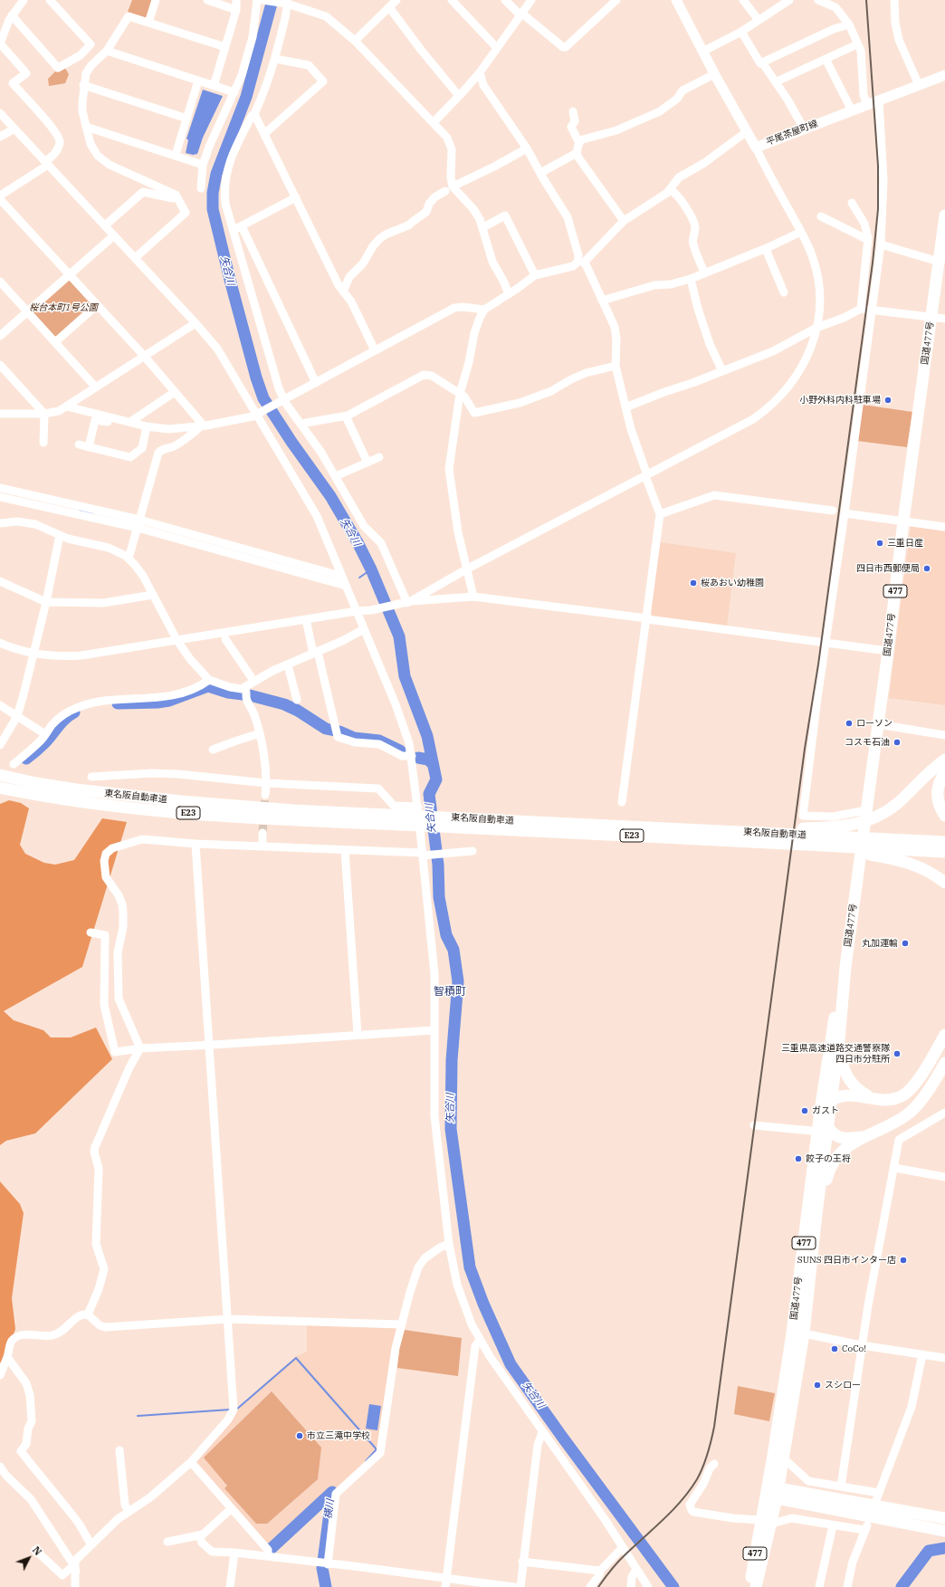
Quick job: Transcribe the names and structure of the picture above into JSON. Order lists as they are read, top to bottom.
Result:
{
  "streets": {
    "highway": [
      "国道477号",
      "477",
      "東名阪自動車道",
      "E23"
    ],
    "main road": ["平尾茶屋町線"]
  },
  "districts": ["智積町"],
  "water": ["矢合川", "横川"],
  "parks": ["桜台本町1号公園"],
  "places": [
    "小野外科内科駐車場",
    "三重日産",
    "四日市西郵便局",
    "桜あおい幼稚園",
    "ローソン",
    "コスモ石油",
    "丸加運輸",
    "三重県高速道路交通警察隊 四日市分駐所",
    "ガスト",
    "餃子の王将",
    "SUNS 四日市インター店",
    "CoCo!",
    "スシロー",
    "市立三滝中学校"
  ],
  "north": "top right"
}
